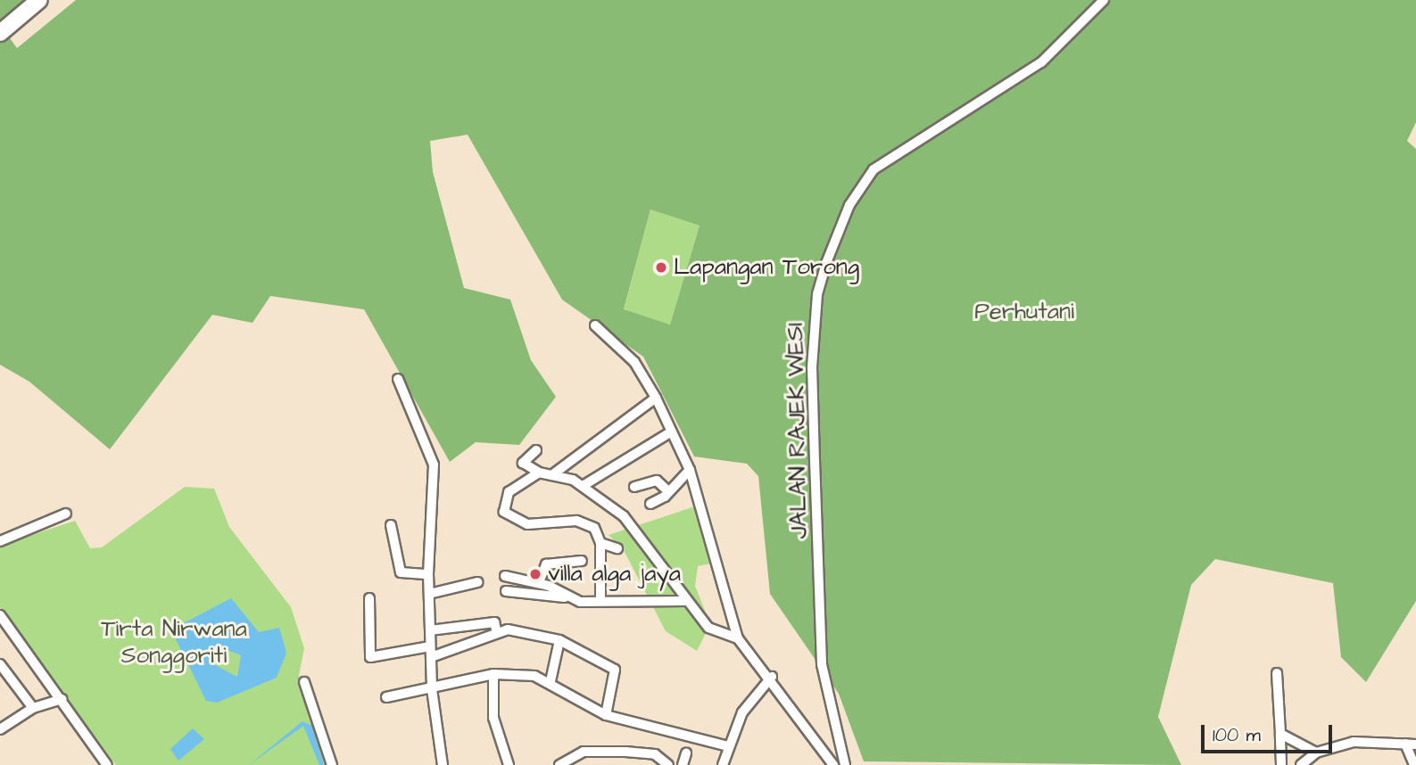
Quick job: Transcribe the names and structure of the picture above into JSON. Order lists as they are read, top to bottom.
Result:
{
  "streets": {
    "street": ["JALAN RAJEK WESI"]
  },
  "parks": ["Perhutani", "Tirta Nirwana Songgoriti"],
  "places": ["Lapangan Torong", "villa alga jaya"],
  "scale_bar": "100 m"
}
